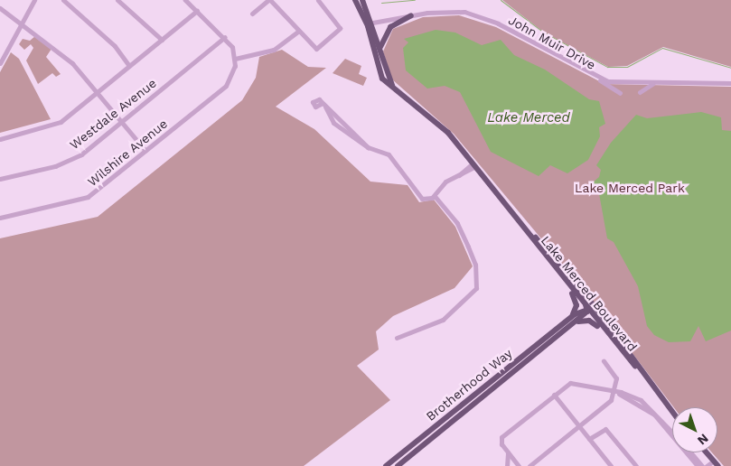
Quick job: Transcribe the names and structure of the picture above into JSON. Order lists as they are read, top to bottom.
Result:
{
  "streets": {
    "main road": ["Lake Merced Boulevard", "Brotherhood Way"],
    "street": ["John Muir Drive", "Westdale Avenue", "Wilshire Avenue"]
  },
  "crossings": [
    ["John Muir Drive", "Lake Merced Boulevard"],
    ["Lake Merced Boulevard", "Brotherhood Way"]
  ],
  "water": ["Lake Merced"],
  "parks": ["Lake Merced Park"],
  "north": "bottom right"
}
